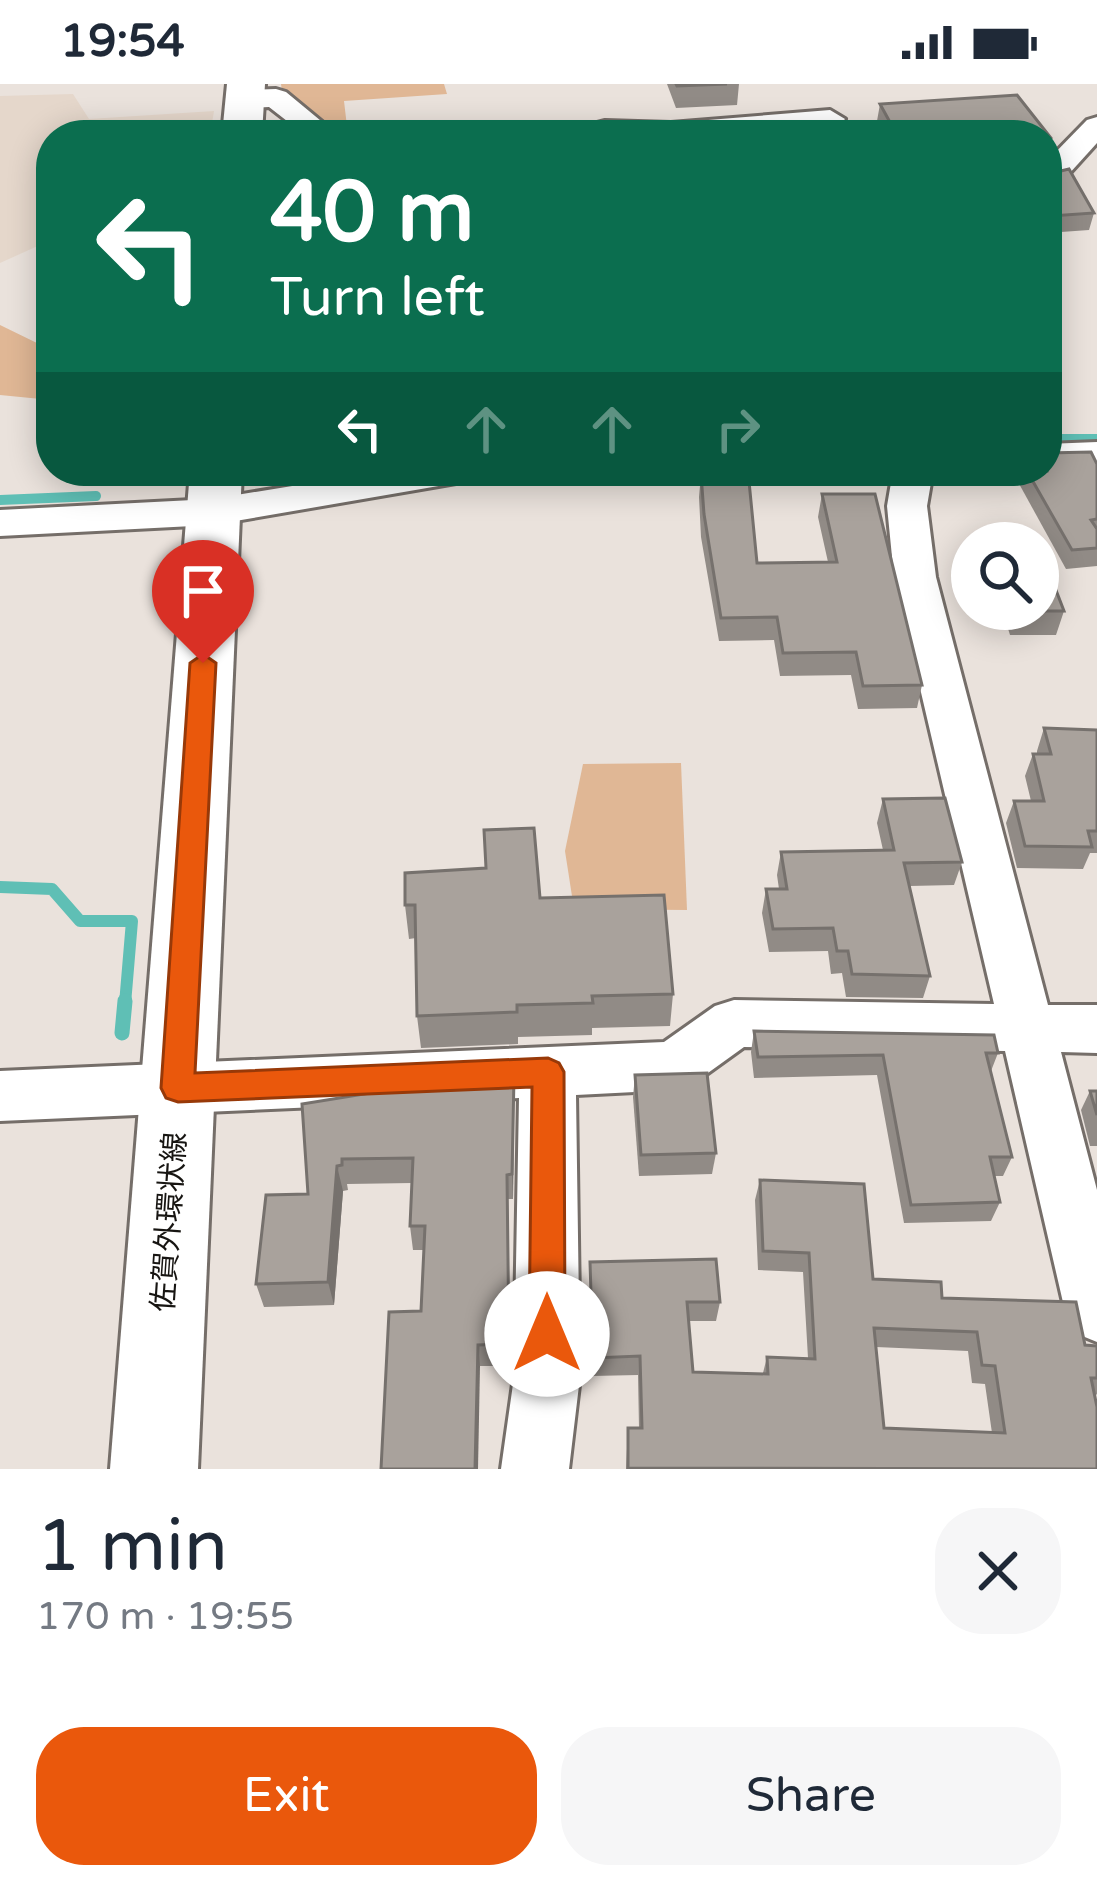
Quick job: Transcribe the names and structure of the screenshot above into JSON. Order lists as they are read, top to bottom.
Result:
{
  "streets": {
    "main road": ["佐賀外環状線"]
  },
  "page": {
    "status": "19:54",
    "turn": ["40 m", "Turn left"],
    "heading": ["1 min", "170 m · 19:55"],
    "buttons": ["Exit", "Share"]
  }
}
